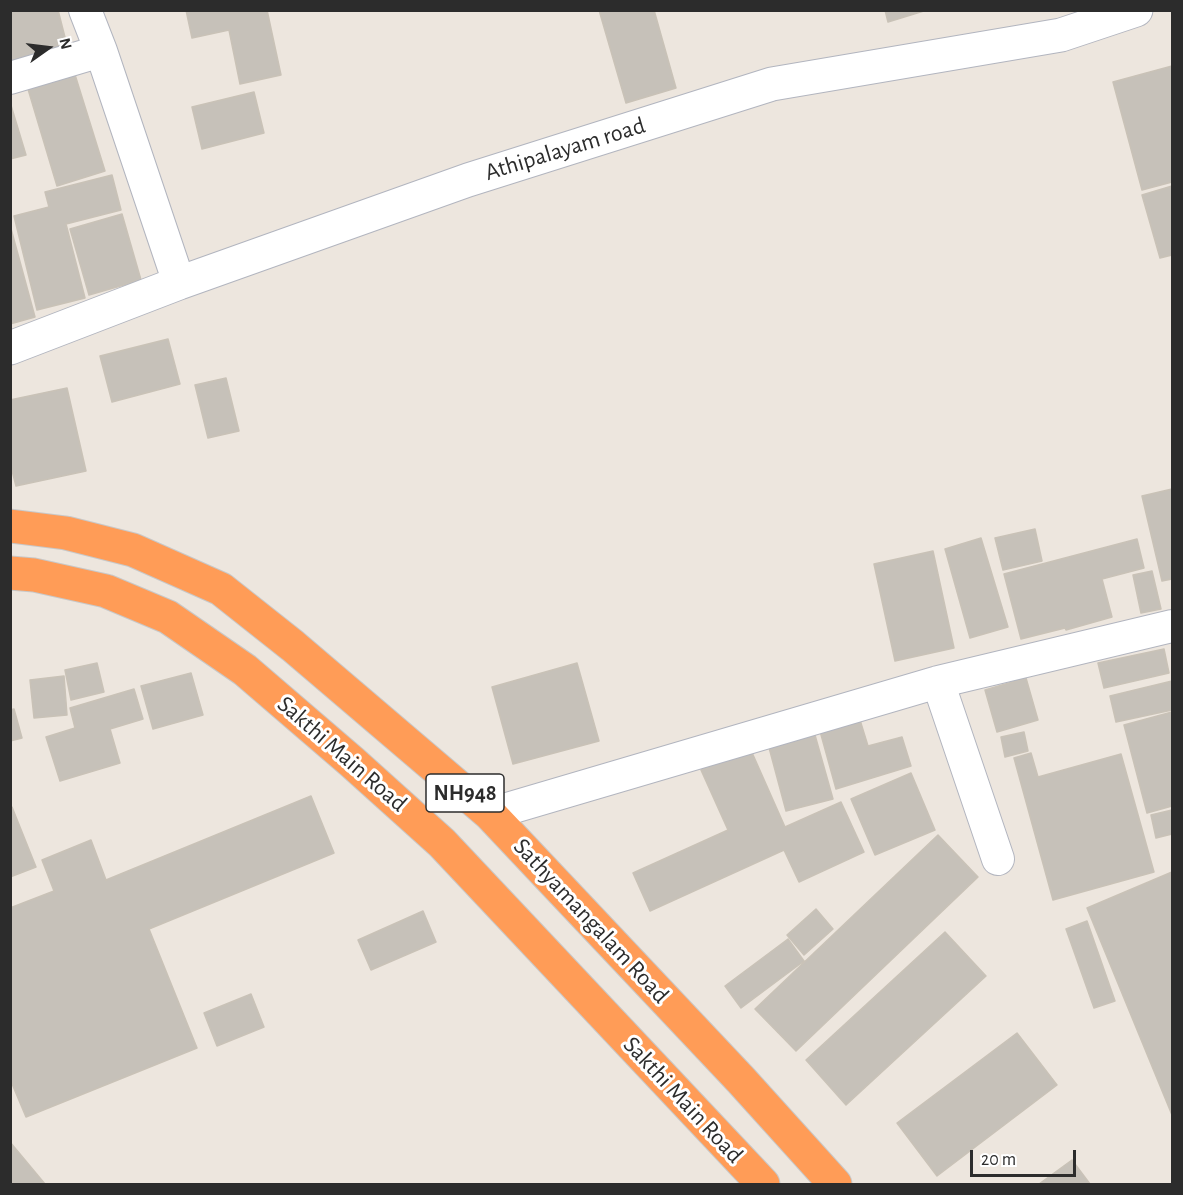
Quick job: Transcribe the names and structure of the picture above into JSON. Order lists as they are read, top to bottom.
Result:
{
  "streets": {
    "highway": ["Sakthi Main Road", "NH948", "Sathyamangalam Road"],
    "street": ["Athipalayam road"]
  },
  "scale_bar": "20 m",
  "north": "right"
}
